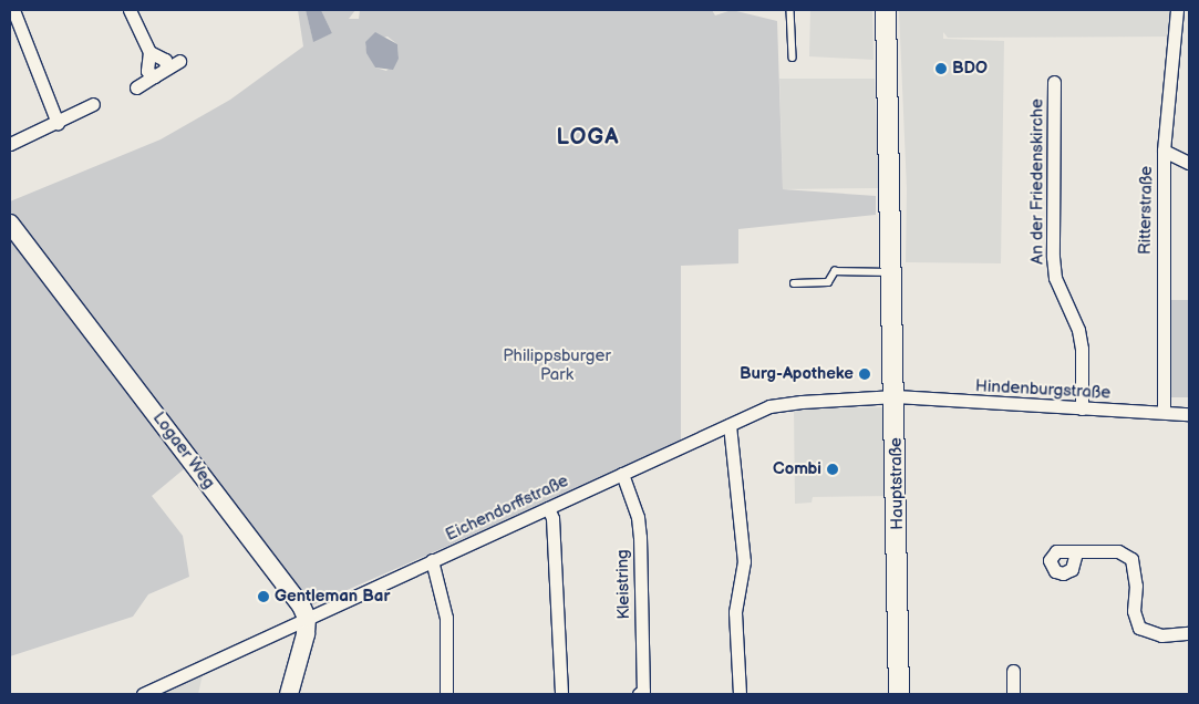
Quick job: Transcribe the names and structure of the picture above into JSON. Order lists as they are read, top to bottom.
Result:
{
  "streets": {
    "main road": ["Hauptstraße"],
    "street": [
      "An der Friedenskirche",
      "Ritterstraße",
      "Hindenburgstraße",
      "Logaer Weg",
      "Eichendorffstraße",
      "Kleistring"
    ]
  },
  "crossings": [
    ["An der Friedenskirche", "Hindenburgstraße"],
    ["Ritterstraße", "Hindenburgstraße"],
    ["Hindenburgstraße", "Hauptstraße"],
    ["Hindenburgstraße", "Eichendorffstraße"],
    ["Logaer Weg", "Eichendorffstraße"],
    ["Hauptstraße", "Eichendorffstraße"],
    ["Eichendorffstraße", "Kleistring"]
  ],
  "districts": ["LOGA"],
  "parks": ["Philippsburger Park"],
  "places": [
    "BDO",
    "Burg-Apotheke",
    "Combi",
    "Gentleman Bar"
  ]
}
